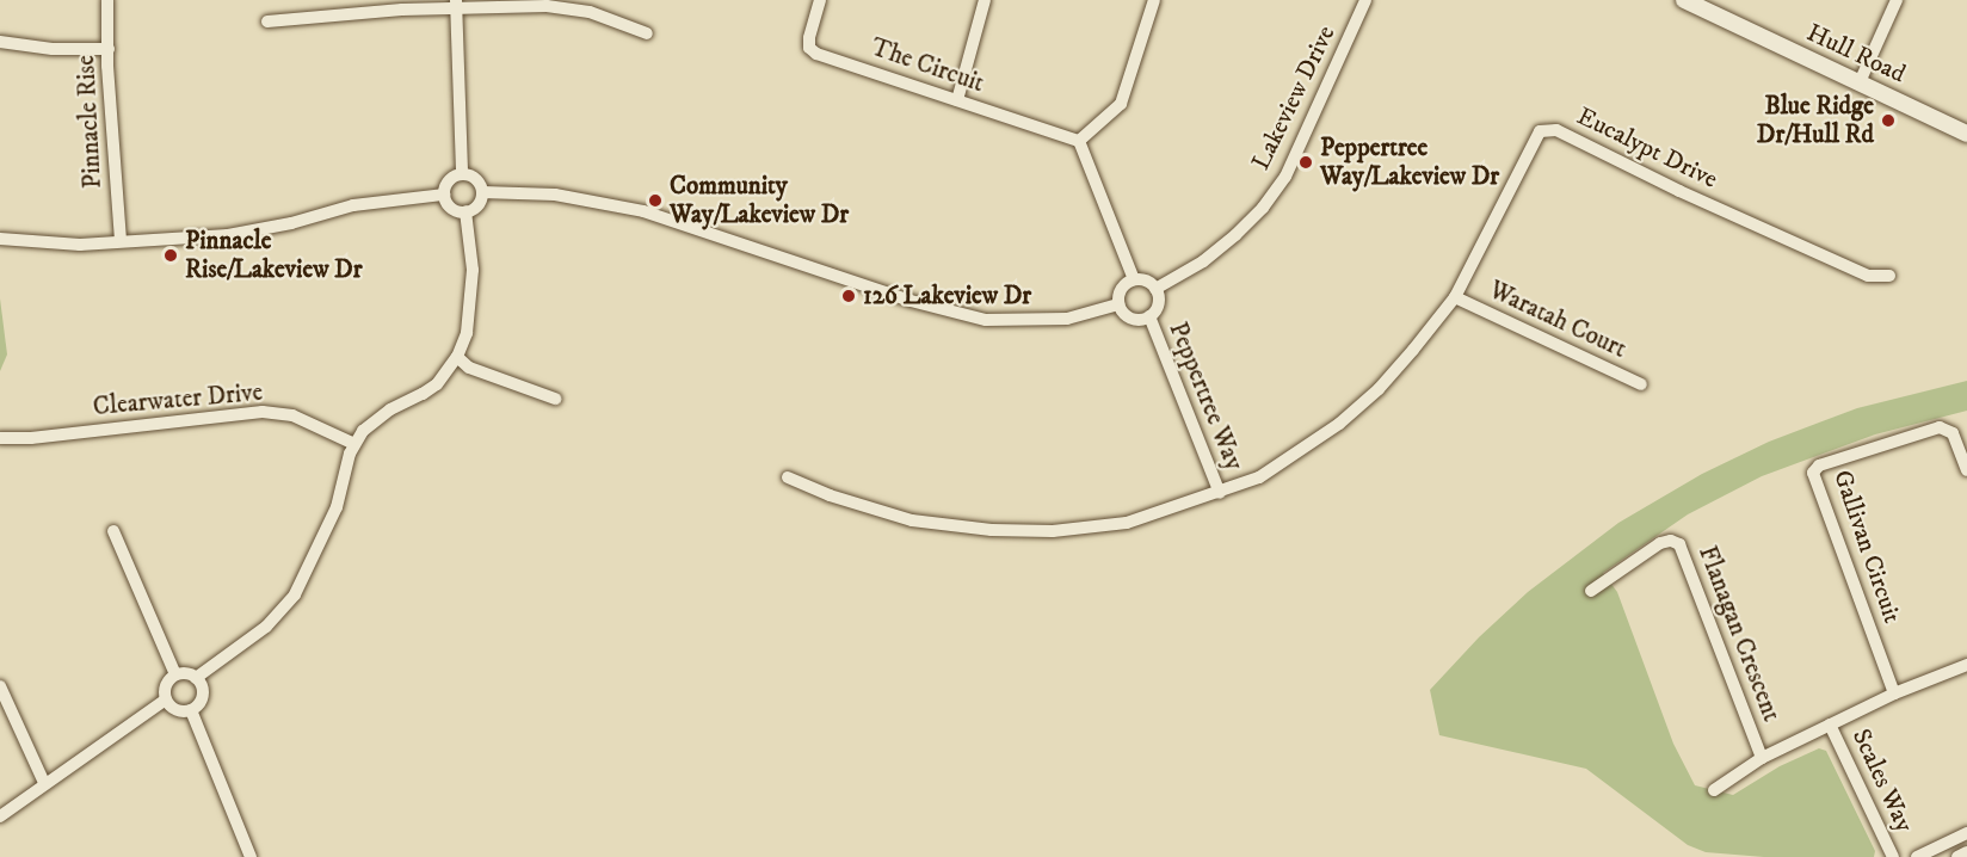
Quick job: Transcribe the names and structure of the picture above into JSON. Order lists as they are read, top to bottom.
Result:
{
  "streets": {
    "main road": ["Hull Road"],
    "street": [
      "The Circuit",
      "Lakeview Drive",
      "Pinnacle Rise",
      "Eucalypt Drive",
      "Waratah Court",
      "Peppertree Way",
      "Clearwater Drive",
      "Gallivan Circuit",
      "Flanagan Crescent",
      "Scales Way"
    ]
  },
  "crossings": [
    ["Lakeview Drive", "Peppertree Way"],
    ["Eucalypt Drive", "Waratah Court"],
    ["Eucalypt Drive", "Peppertree Way"]
  ],
  "places": [
    "Blue Ridge Dr/Hull Rd",
    "Peppertree Way/Lakeview Dr",
    "Community Way/Lakeview Dr",
    "Pinnacle Rise/Lakeview Dr",
    "126 Lakeview Dr"
  ]
}
